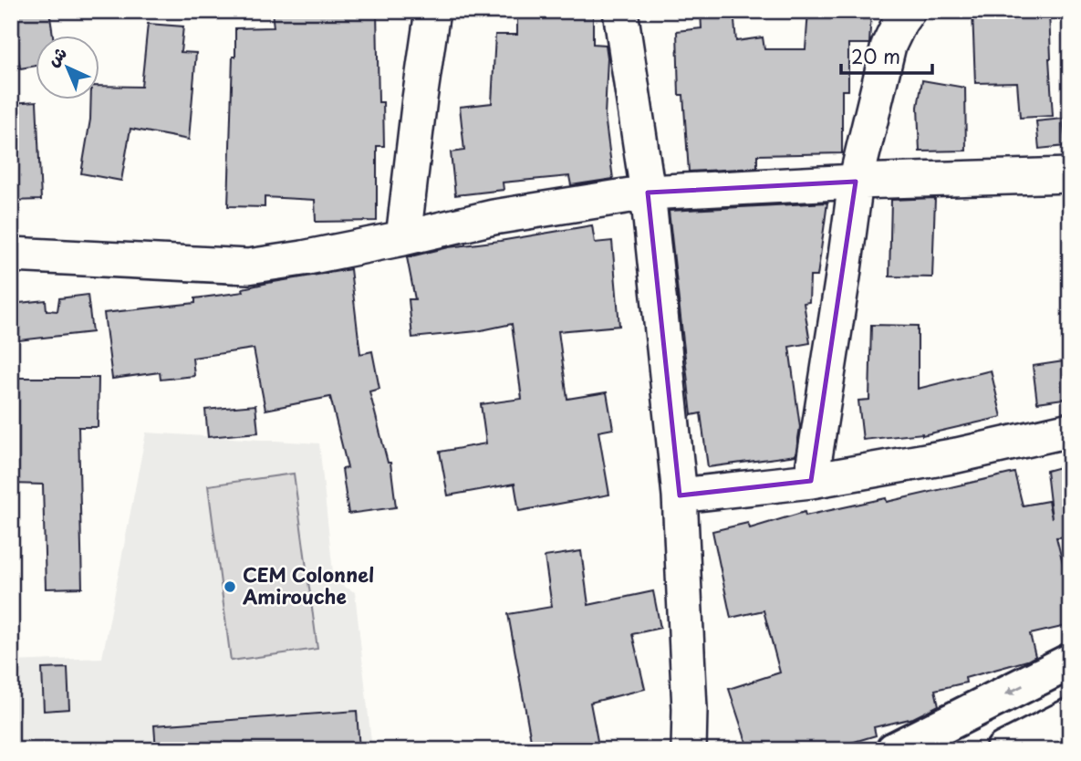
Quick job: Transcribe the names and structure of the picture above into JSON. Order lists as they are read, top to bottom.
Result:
{
  "places": ["CEM Colonnel Amirouche"],
  "scale_bar": "20 m",
  "north": "top left"
}
